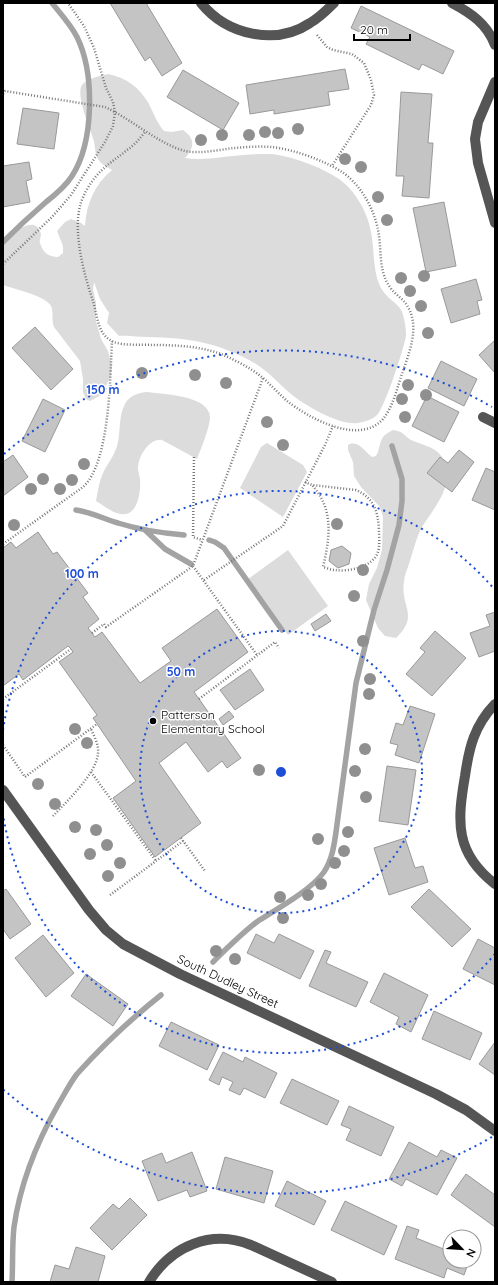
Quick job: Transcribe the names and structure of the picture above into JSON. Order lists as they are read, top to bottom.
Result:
{
  "streets": {
    "street": ["South Dudley Street"]
  },
  "places": ["Patterson Elementary School"],
  "scale_bar": "20 m",
  "north": "bottom right",
  "rings": ["150 m", "100 m", "50 m"]
}
